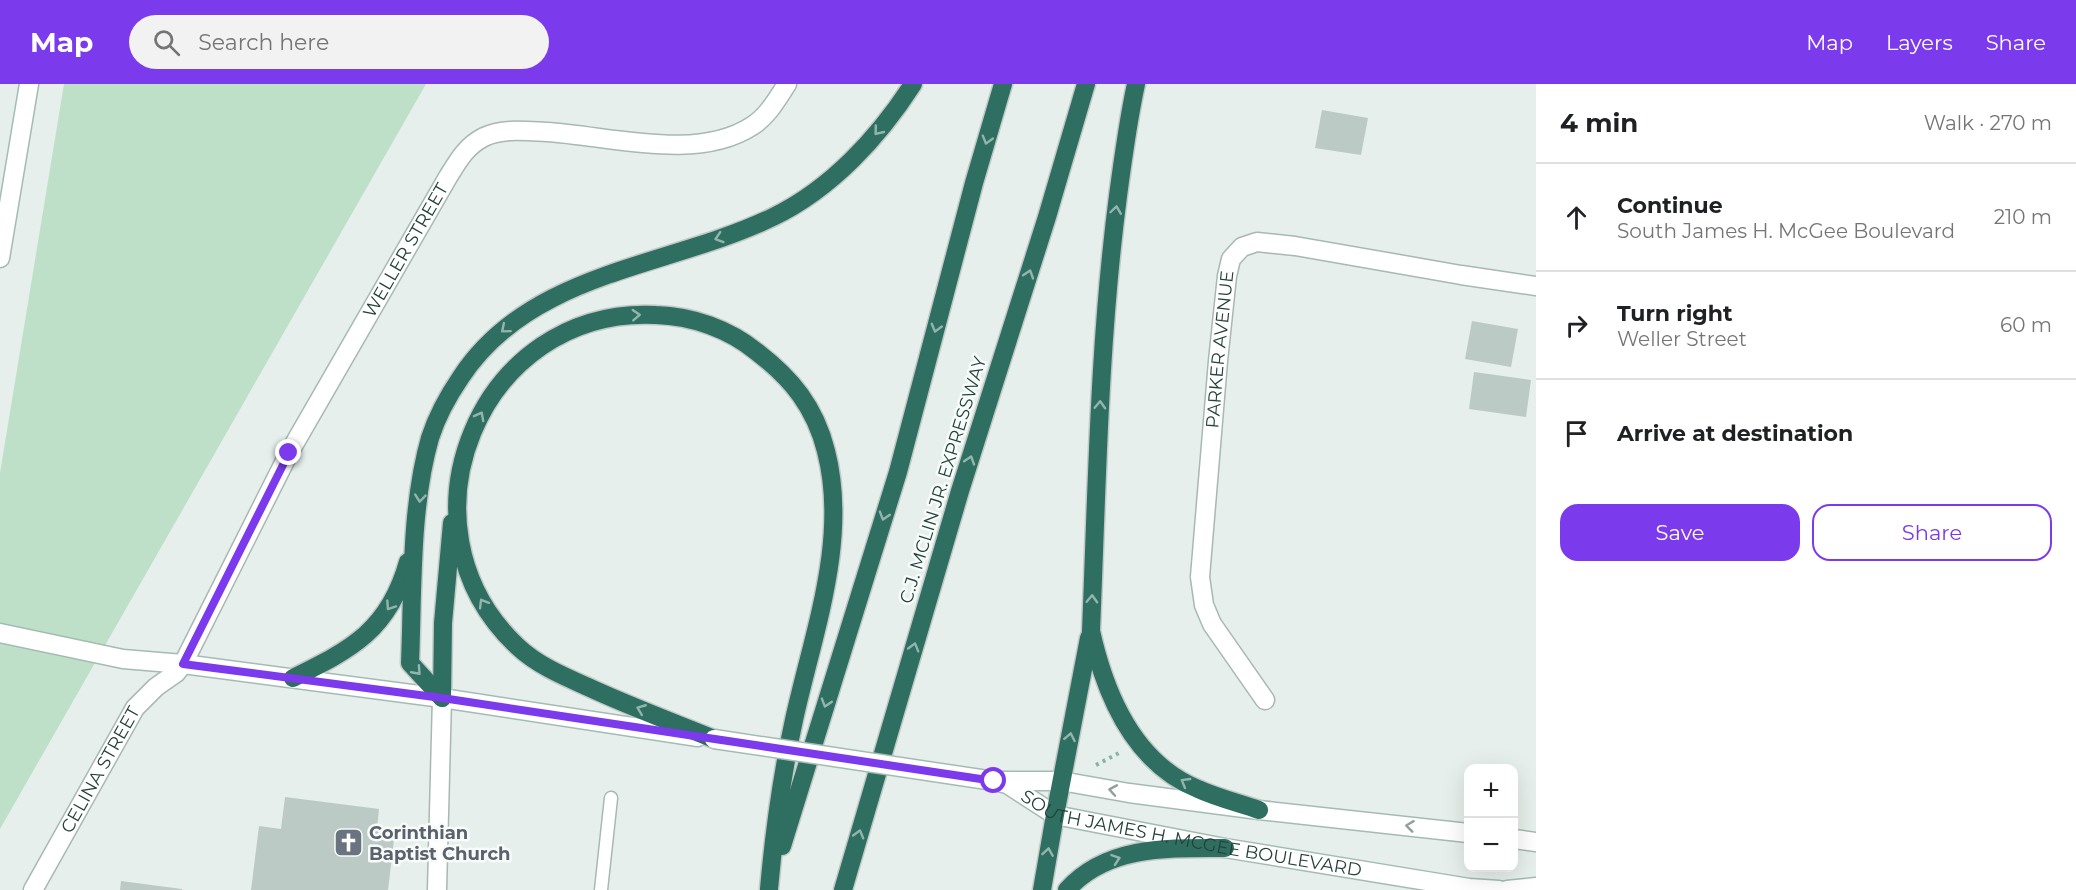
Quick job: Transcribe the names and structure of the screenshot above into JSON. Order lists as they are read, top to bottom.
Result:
{
  "streets": {
    "highway": ["C.J. MCLIN JR. EXPRESSWAY"],
    "street": [
      "WELLER STREET",
      "PARKER AVENUE",
      "CELINA STREET",
      "SOUTH JAMES H. MCGEE BOULEVARD"
    ]
  },
  "crossings": [
    ["WELLER STREET", "CELINA STREET"],
    ["WELLER STREET", "SOUTH JAMES H. MCGEE BOULEVARD"],
    ["CELINA STREET", "SOUTH JAMES H. MCGEE BOULEVARD"]
  ],
  "places": {
    "church": ["Corinthian Baptist Church"]
  },
  "page": {
    "header": "Map",
    "search": "Search here",
    "nav": ["Map", "Layers", "Share"],
    "heading": ["4 min", "Walk · 270 m"],
    "list": [
      ["Continue", "South James H. McGee Boulevard", "210 m"],
      ["Turn right", "Weller Street", "60 m"],
      "Arrive at destination"
    ],
    "buttons": ["Save", "Share"],
    "map_buttons": ["+", "−"]
  }
}
